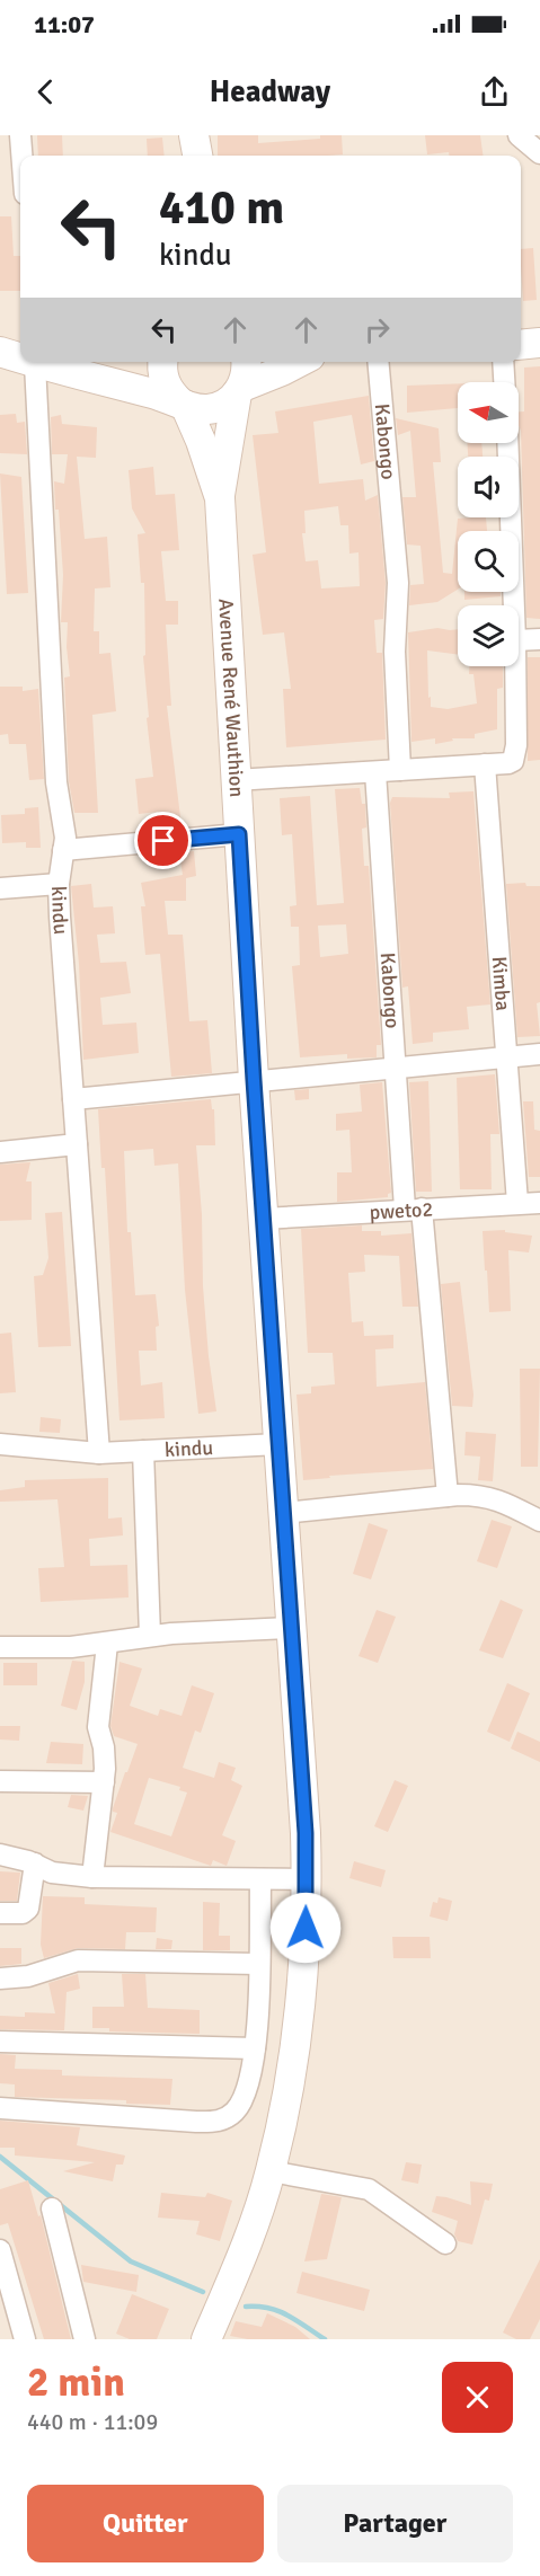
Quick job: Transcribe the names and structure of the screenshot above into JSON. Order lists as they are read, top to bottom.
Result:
{
  "streets": {
    "street": [
      "Kabongo",
      "Avenue René Wauthion",
      "kindu",
      "Kimba",
      "pweto2"
    ]
  },
  "crossings": [
    ["Kabongo", "pweto2"],
    ["Avenue René Wauthion", "kindu"],
    ["Avenue René Wauthion", "pweto2"],
    ["Kimba", "pweto2"]
  ],
  "north": "left",
  "page": {
    "status": "11:07",
    "header": "Headway",
    "turn": ["410 m", "kindu"],
    "heading": ["2 min", "440 m · 11:09"],
    "buttons": ["Quitter", "Partager"]
  }
}
